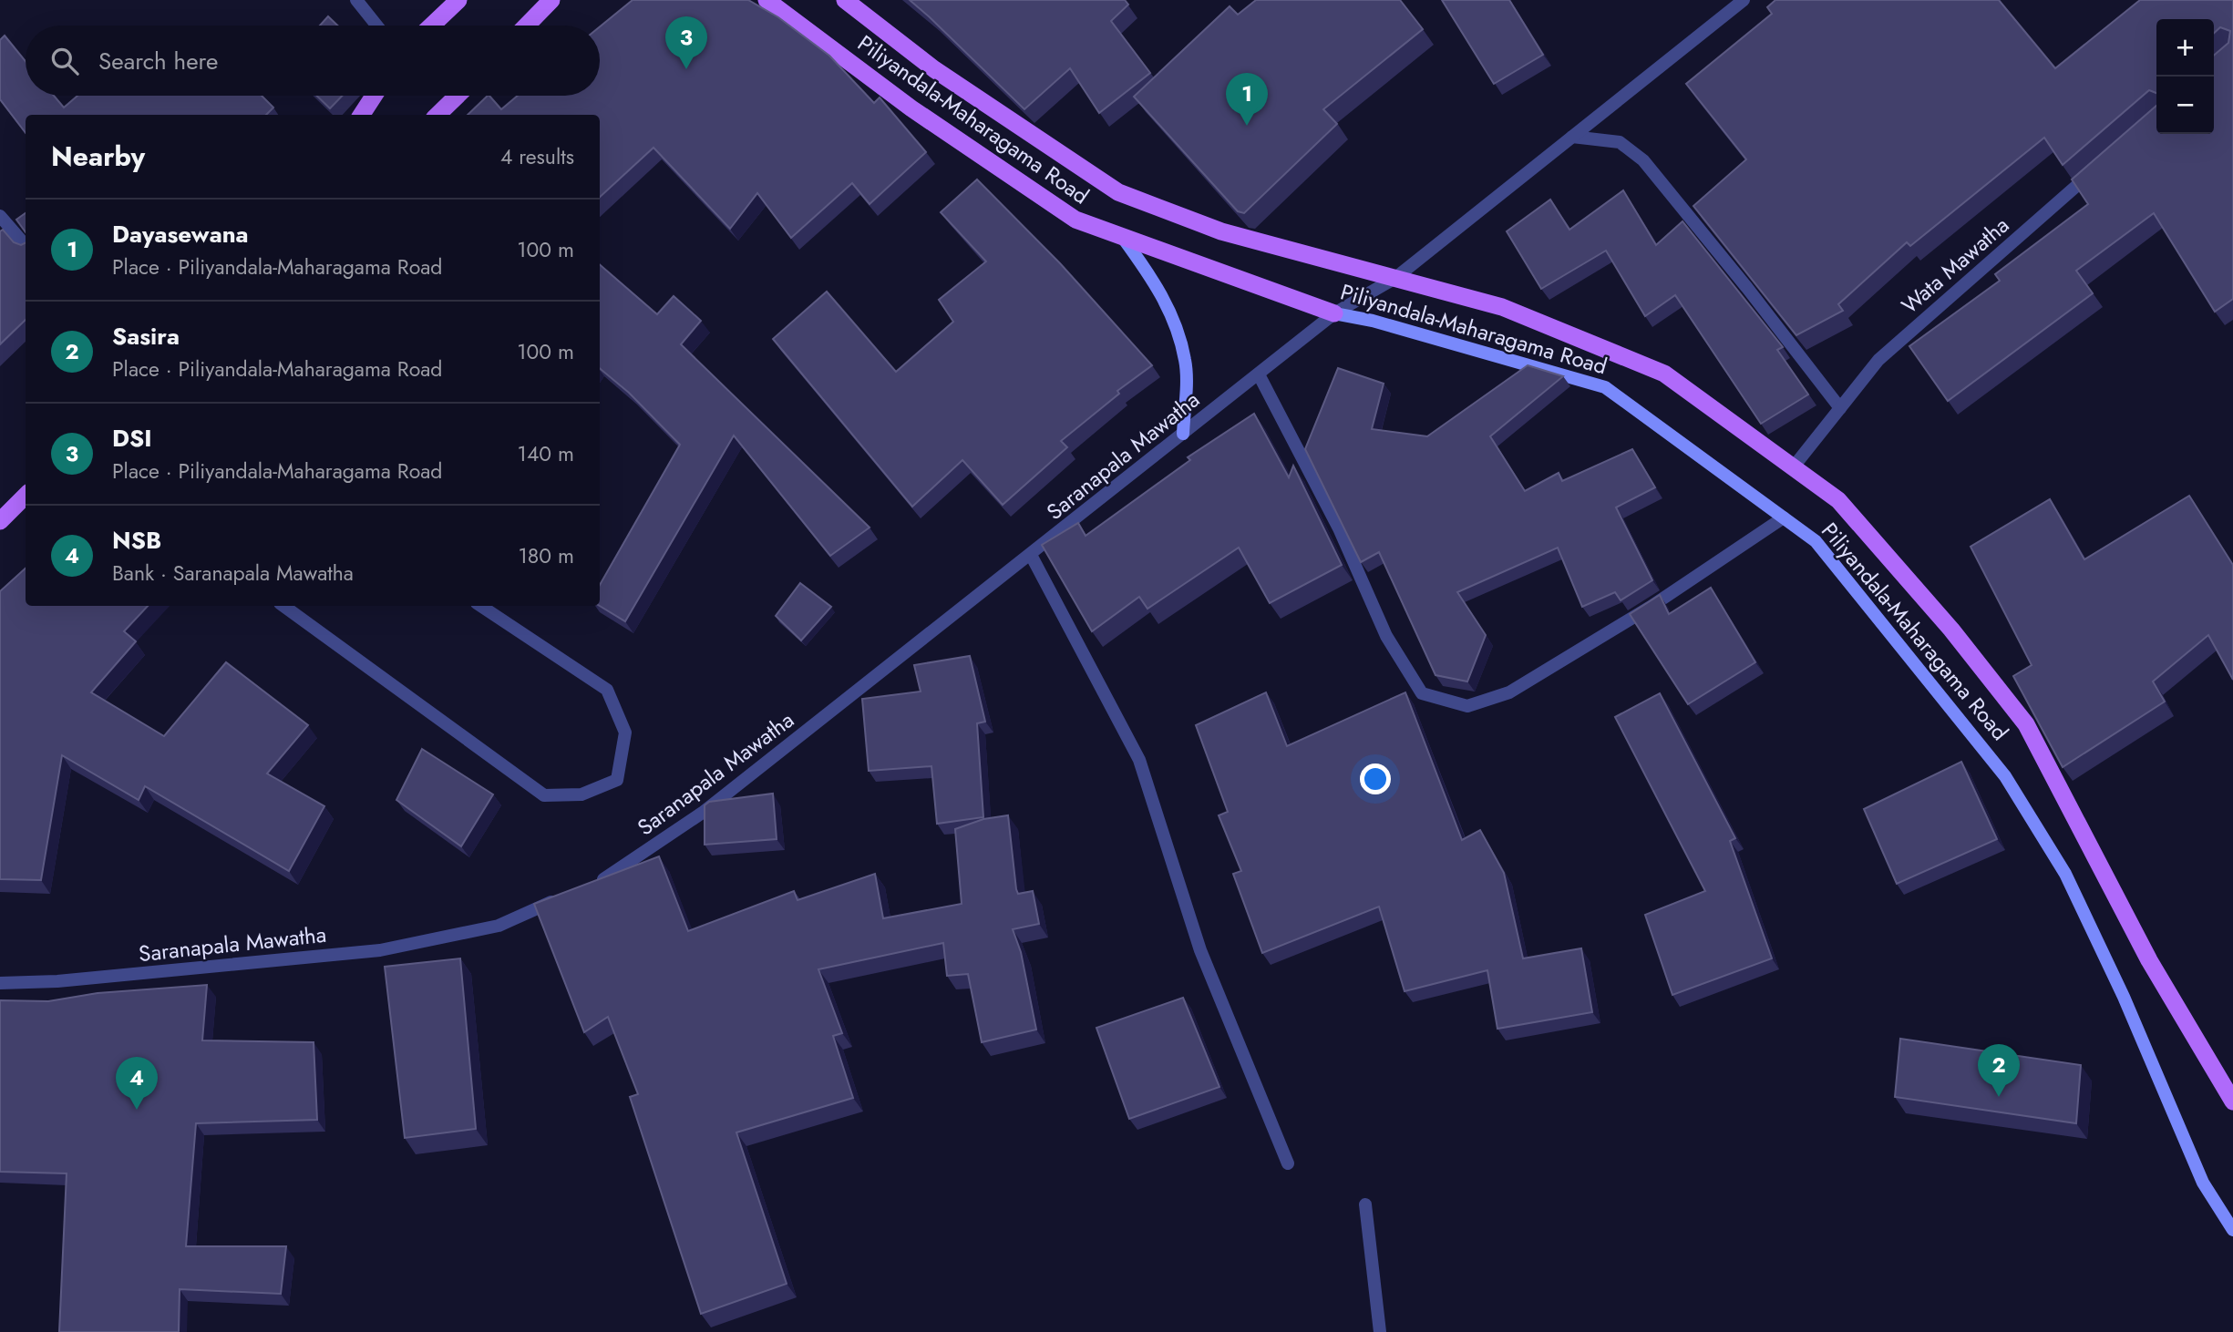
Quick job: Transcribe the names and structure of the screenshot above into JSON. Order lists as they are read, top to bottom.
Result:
{
  "streets": {
    "main road": ["Piliyandala-Maharagama Road"],
    "street": ["Wata Mawatha", "Saranapala Mawatha"]
  },
  "crossings": [
    ["Piliyandala-Maharagama Road", "Wata Mawatha"],
    ["Piliyandala-Maharagama Road", "Saranapala Mawatha"]
  ],
  "page": {
    "pins": [
      "3",
      "1",
      "2",
      "4"
    ],
    "map_buttons": ["+", "−"],
    "search": "Search here",
    "heading": ["Nearby", "4 results"],
    "list": [
      {
        "mark": "1",
        "name": "Dayasewana",
        "note": "Place · Piliyandala-Maharagama Road",
        "value": "100 m"
      },
      {
        "mark": "2",
        "name": "Sasira",
        "note": "Place · Piliyandala-Maharagama Road",
        "value": "100 m"
      },
      {
        "mark": "3",
        "name": "DSI",
        "note": "Place · Piliyandala-Maharagama Road",
        "value": "140 m"
      },
      {
        "mark": "4",
        "name": "NSB",
        "note": "Bank · Saranapala Mawatha",
        "value": "180 m"
      }
    ]
  }
}
